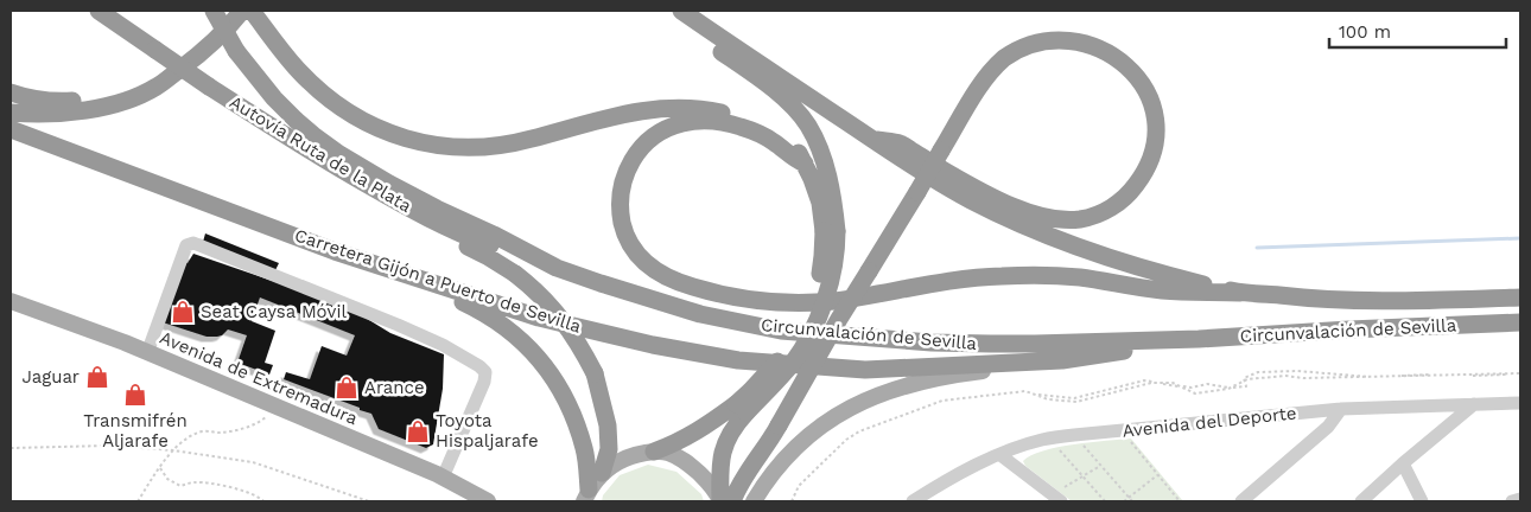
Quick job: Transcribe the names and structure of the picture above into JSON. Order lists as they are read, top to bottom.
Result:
{
  "streets": {
    "highway": ["Autovía Ruta de la Plata", "Carretera Gijón a Puerto de Sevilla", "Circunvalación de Sevilla"],
    "main road": ["Avenida de Extremadura"],
    "street": ["Avenida del Deporte"]
  },
  "crossings": [
    ["Autovía Ruta de la Plata", "Circunvalación de Sevilla"],
    ["Carretera Gijón a Puerto de Sevilla", "Circunvalación de Sevilla"]
  ],
  "places": {
    "shop": [
      "Seat Caysa Móvil",
      "Jaguar",
      "Arance",
      "Transmifrén Aljarafe",
      "Toyota Hispaljarafe"
    ]
  },
  "scale_bar": "100 m"
}
